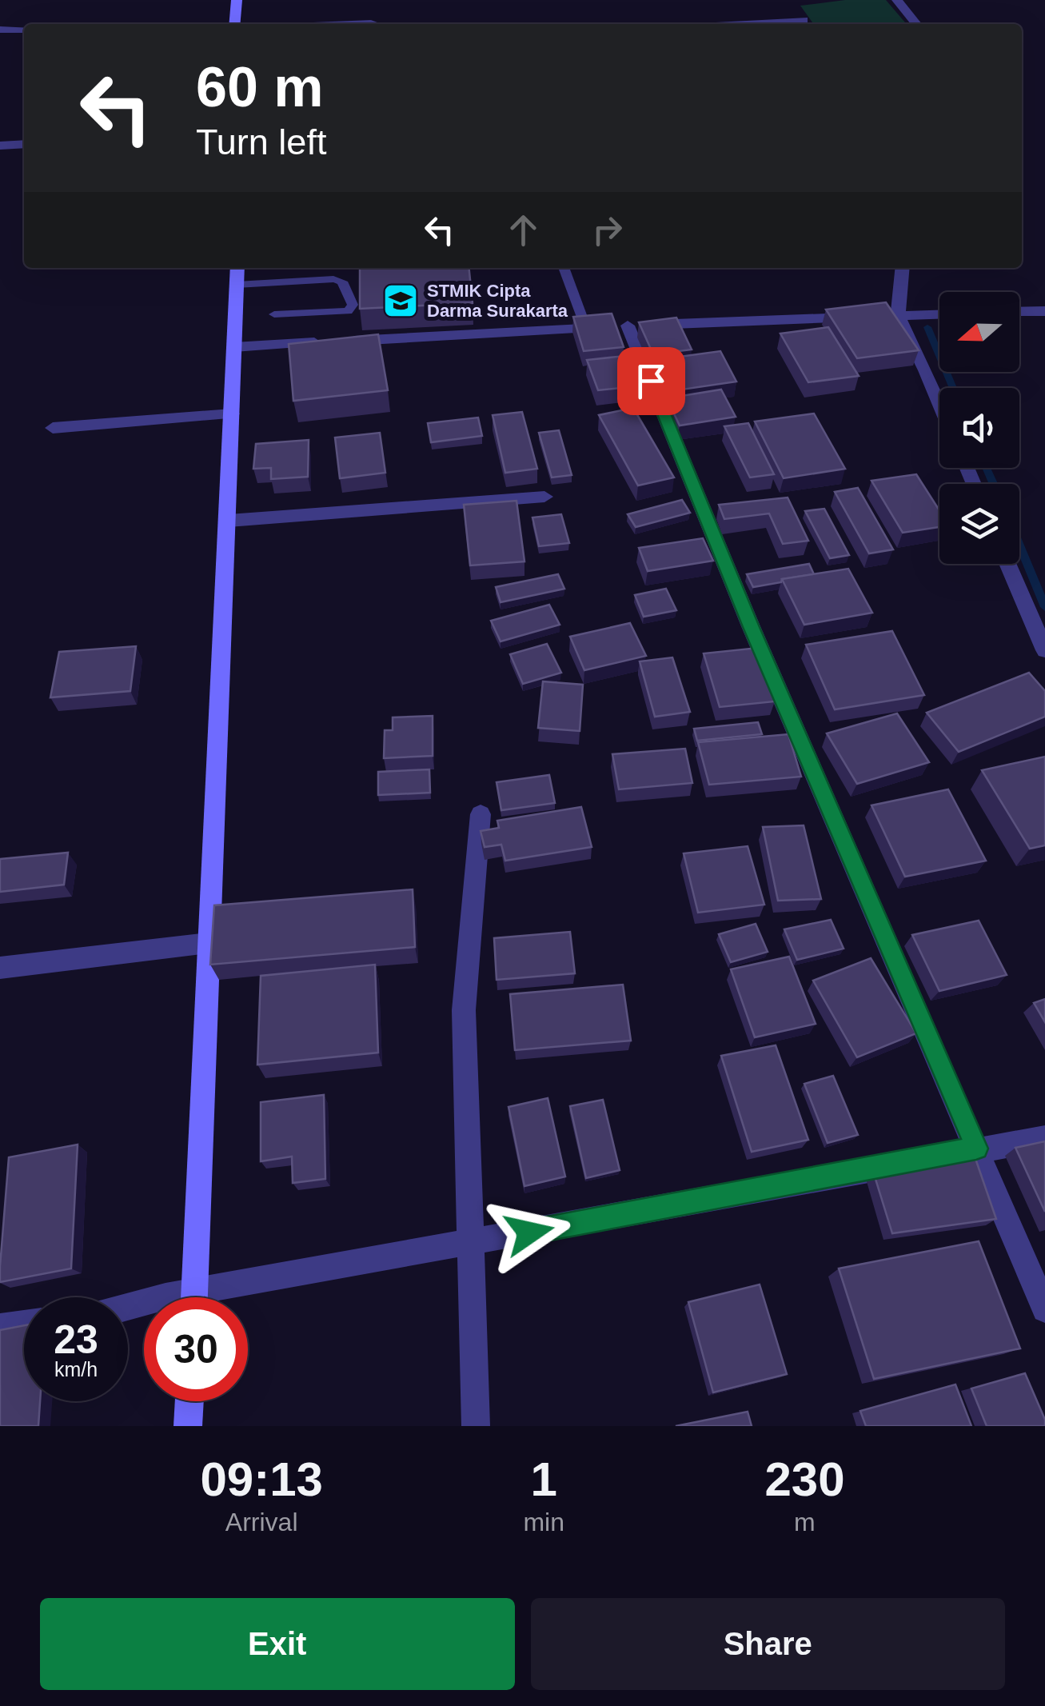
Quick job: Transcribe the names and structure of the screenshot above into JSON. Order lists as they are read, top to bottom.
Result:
{
  "places": {
    "school or university": ["STMIK Cipta Darma Surakarta"]
  },
  "north": "left",
  "page": {
    "turn": ["60 m", "Turn left"],
    "speed": "23 km/h",
    "limit": "30",
    "eta": [
      "09:13",
      "Arrival",
      "1",
      "min",
      "230",
      "m"
    ],
    "buttons": ["Exit", "Share"]
  }
}
